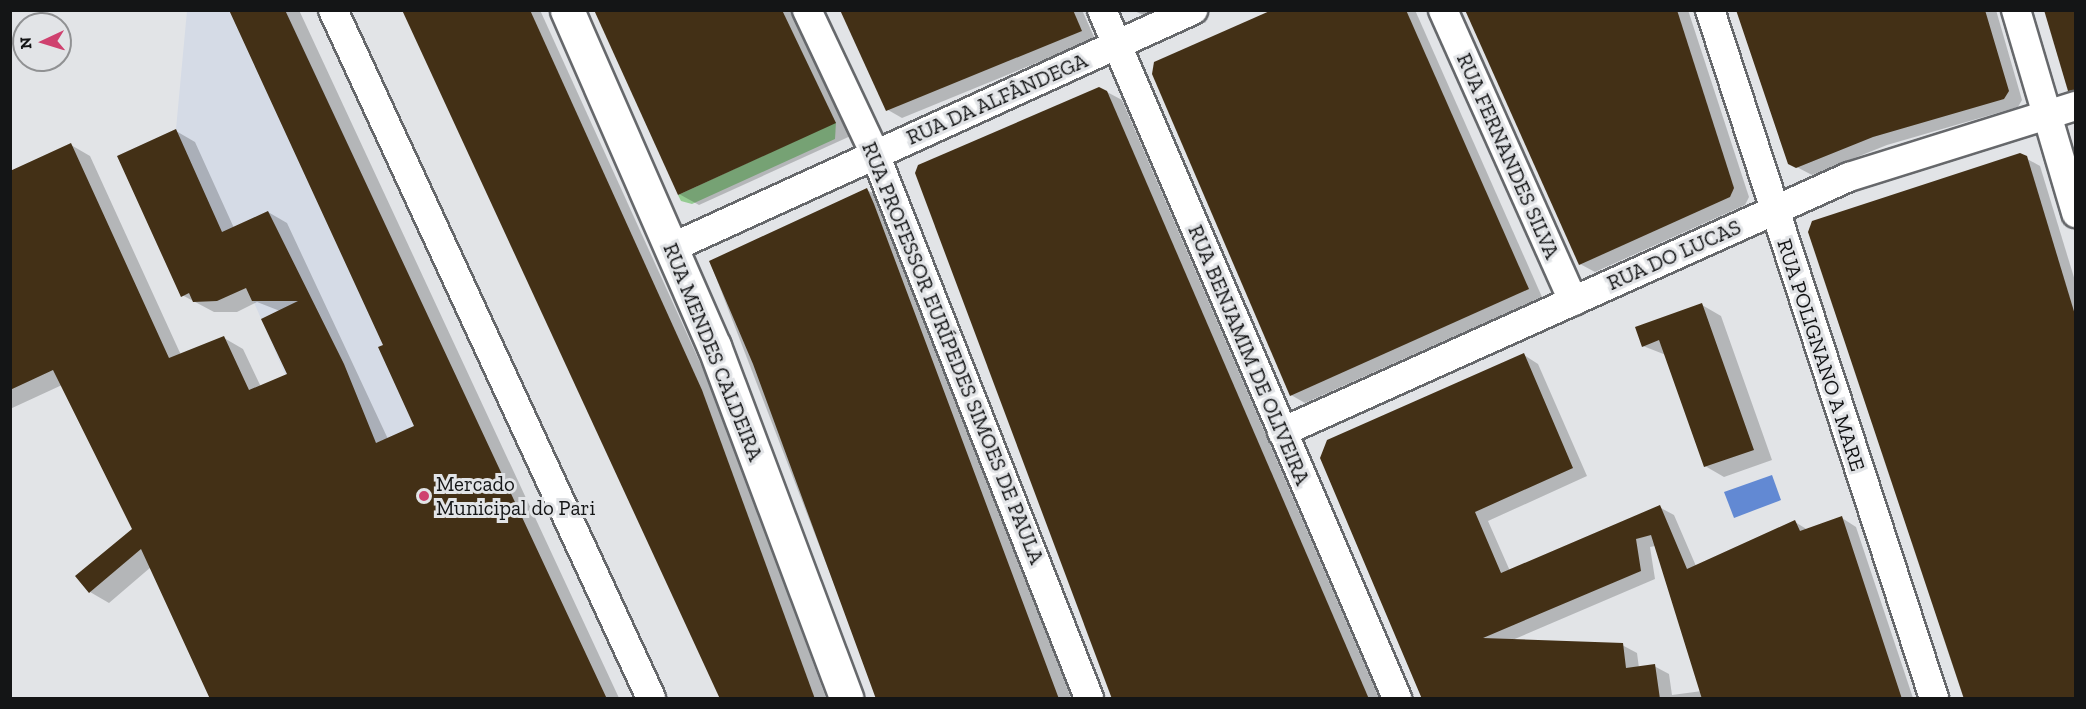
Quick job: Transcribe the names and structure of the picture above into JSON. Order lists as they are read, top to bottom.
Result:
{
  "streets": {
    "street": [
      "RUA DA ALFÂNDEGA",
      "RUA FERNANDES SILVA",
      "RUA DO LUCAS",
      "RUA MENDES CALDEIRA",
      "RUA PROFESSOR EURÍPEDES SIMOES DE PAULA",
      "RUA BENJAMIM DE OLIVEIRA",
      "RUA POLIGNANO A MARE"
    ]
  },
  "crossings": [
    ["RUA DA ALFÂNDEGA", "RUA MENDES CALDEIRA"],
    ["RUA DA ALFÂNDEGA", "RUA PROFESSOR EURÍPEDES SIMOES DE PAULA"],
    ["RUA DA ALFÂNDEGA", "RUA BENJAMIM DE OLIVEIRA"],
    ["RUA FERNANDES SILVA", "RUA DO LUCAS"],
    ["RUA DO LUCAS", "RUA BENJAMIM DE OLIVEIRA"],
    ["RUA DO LUCAS", "RUA POLIGNANO A MARE"]
  ],
  "places": ["Mercado Municipal do Pari"],
  "north": "left"
}
